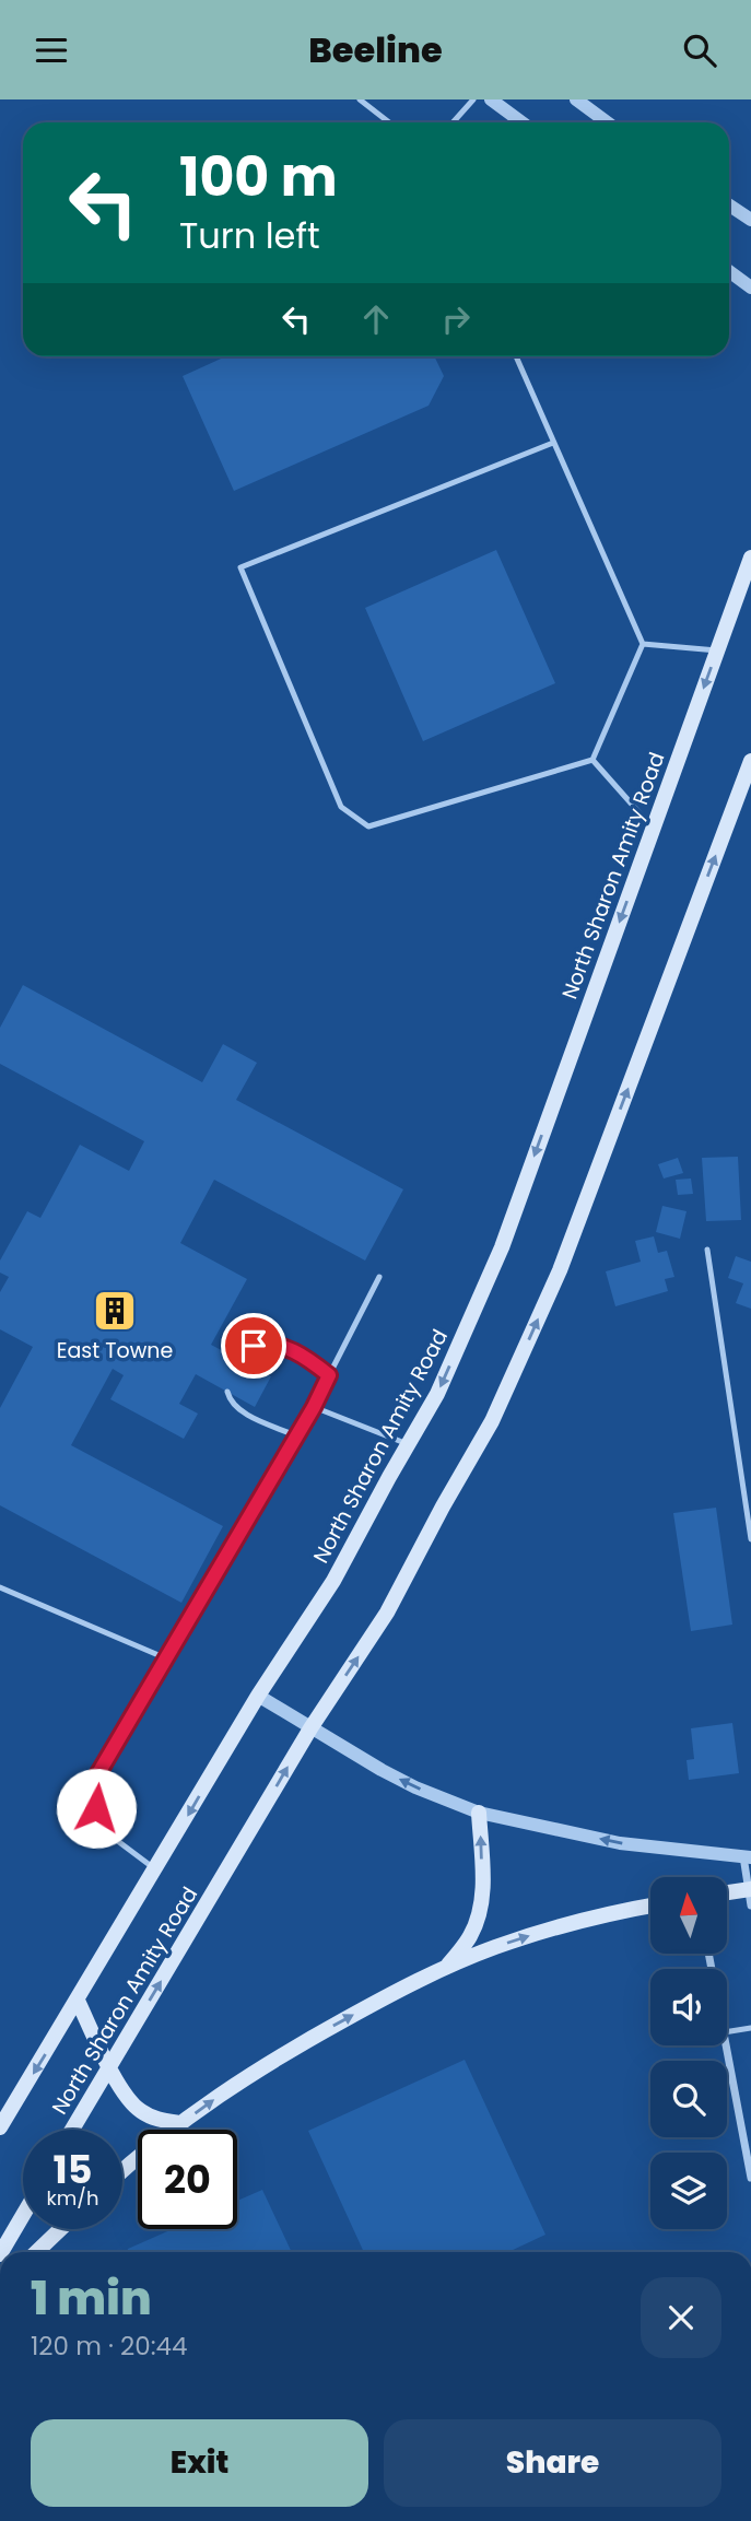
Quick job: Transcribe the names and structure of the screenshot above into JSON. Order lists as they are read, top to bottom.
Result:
{
  "streets": {
    "main road": ["North Sharon Amity Road"]
  },
  "places": {
    "building": ["East Towne"]
  },
  "north": "top",
  "page": {
    "header": "Beeline",
    "turn": ["100 m", "Turn left"],
    "speed": "15 km/h",
    "limit": "20",
    "heading": ["1 min", "120 m · 20:44"],
    "buttons": ["Exit", "Share"]
  }
}
